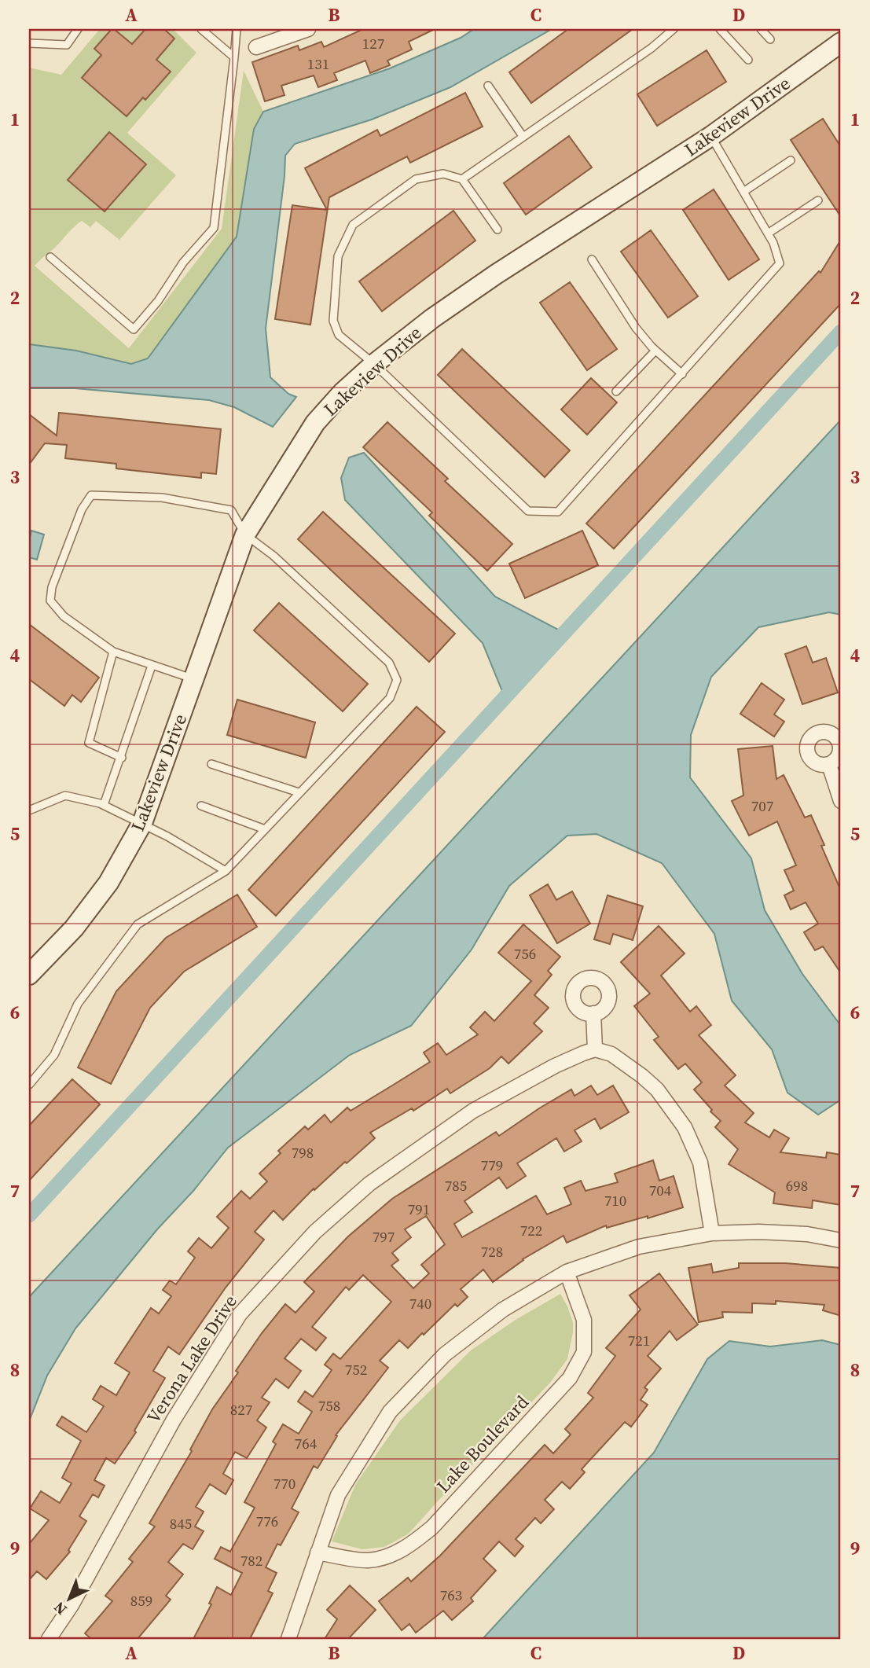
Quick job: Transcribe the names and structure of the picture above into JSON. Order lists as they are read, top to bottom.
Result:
{
  "streets": {
    "street": ["Lakeview Drive", "Verona Lake Drive", "Lake Boulevard"]
  },
  "house_numbers": [
    "127",
    "131",
    "707",
    "756",
    "798",
    "779",
    "785",
    "698",
    "704",
    "710",
    "791",
    "722",
    "797",
    "728",
    "740",
    "721",
    "752",
    "758",
    "827",
    "764",
    "770",
    "776",
    "845",
    "782",
    "763",
    "859"
  ],
  "north": "bottom left",
  "grid": {
    "columns": [
      "A",
      "B",
      "C",
      "D"
    ],
    "rows": [
      "1",
      "2",
      "3",
      "4",
      "5",
      "6",
      "7",
      "8",
      "9"
    ]
  }
}
